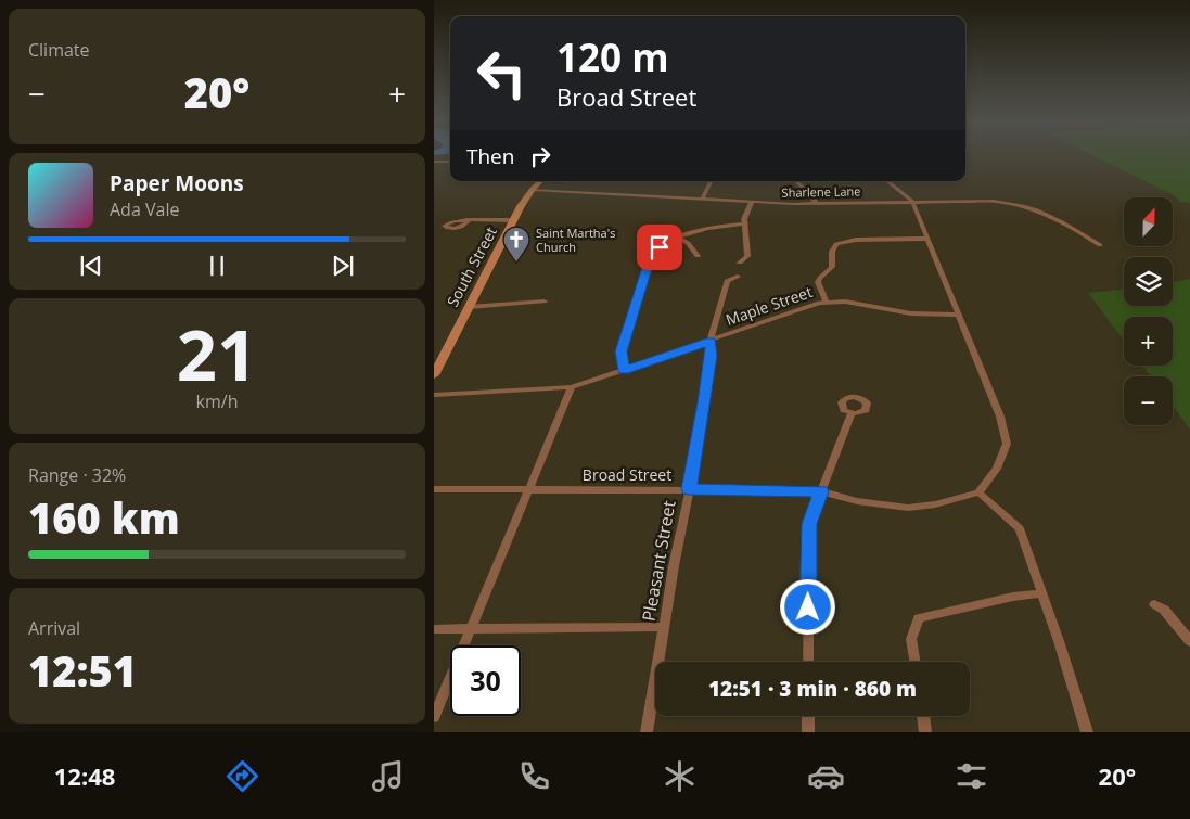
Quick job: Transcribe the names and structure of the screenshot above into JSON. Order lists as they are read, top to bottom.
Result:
{
  "streets": {
    "main road": ["South Street"],
    "street": [
      "Sharlene Lane",
      "Maple Street",
      "Broad Street",
      "Pleasant Street"
    ]
  },
  "crossings": [
    ["Sharlene Lane", "South Street"],
    ["Maple Street", "Pleasant Street"],
    ["Broad Street", "Pleasant Street"]
  ],
  "places": {
    "church": ["Saint Martha's Church"]
  },
  "north": "top",
  "page": {
    "tile": [
      "Climate",
      ["21", "km/h"],
      ["Range · 32%", "160 km"],
      ["Arrival", "12:51"]
    ],
    "turn": ["120 m", "Broad Street"],
    "heat": ["−", "20°", "+"],
    "then": "Then",
    "song": ["Paper Moons", "Ada Vale"],
    "map_buttons": ["+", "−"],
    "limit": "30",
    "trip": "12:51 · 3 min · 860 m",
    "tabs": ["12:48", "20°"]
  }
}
